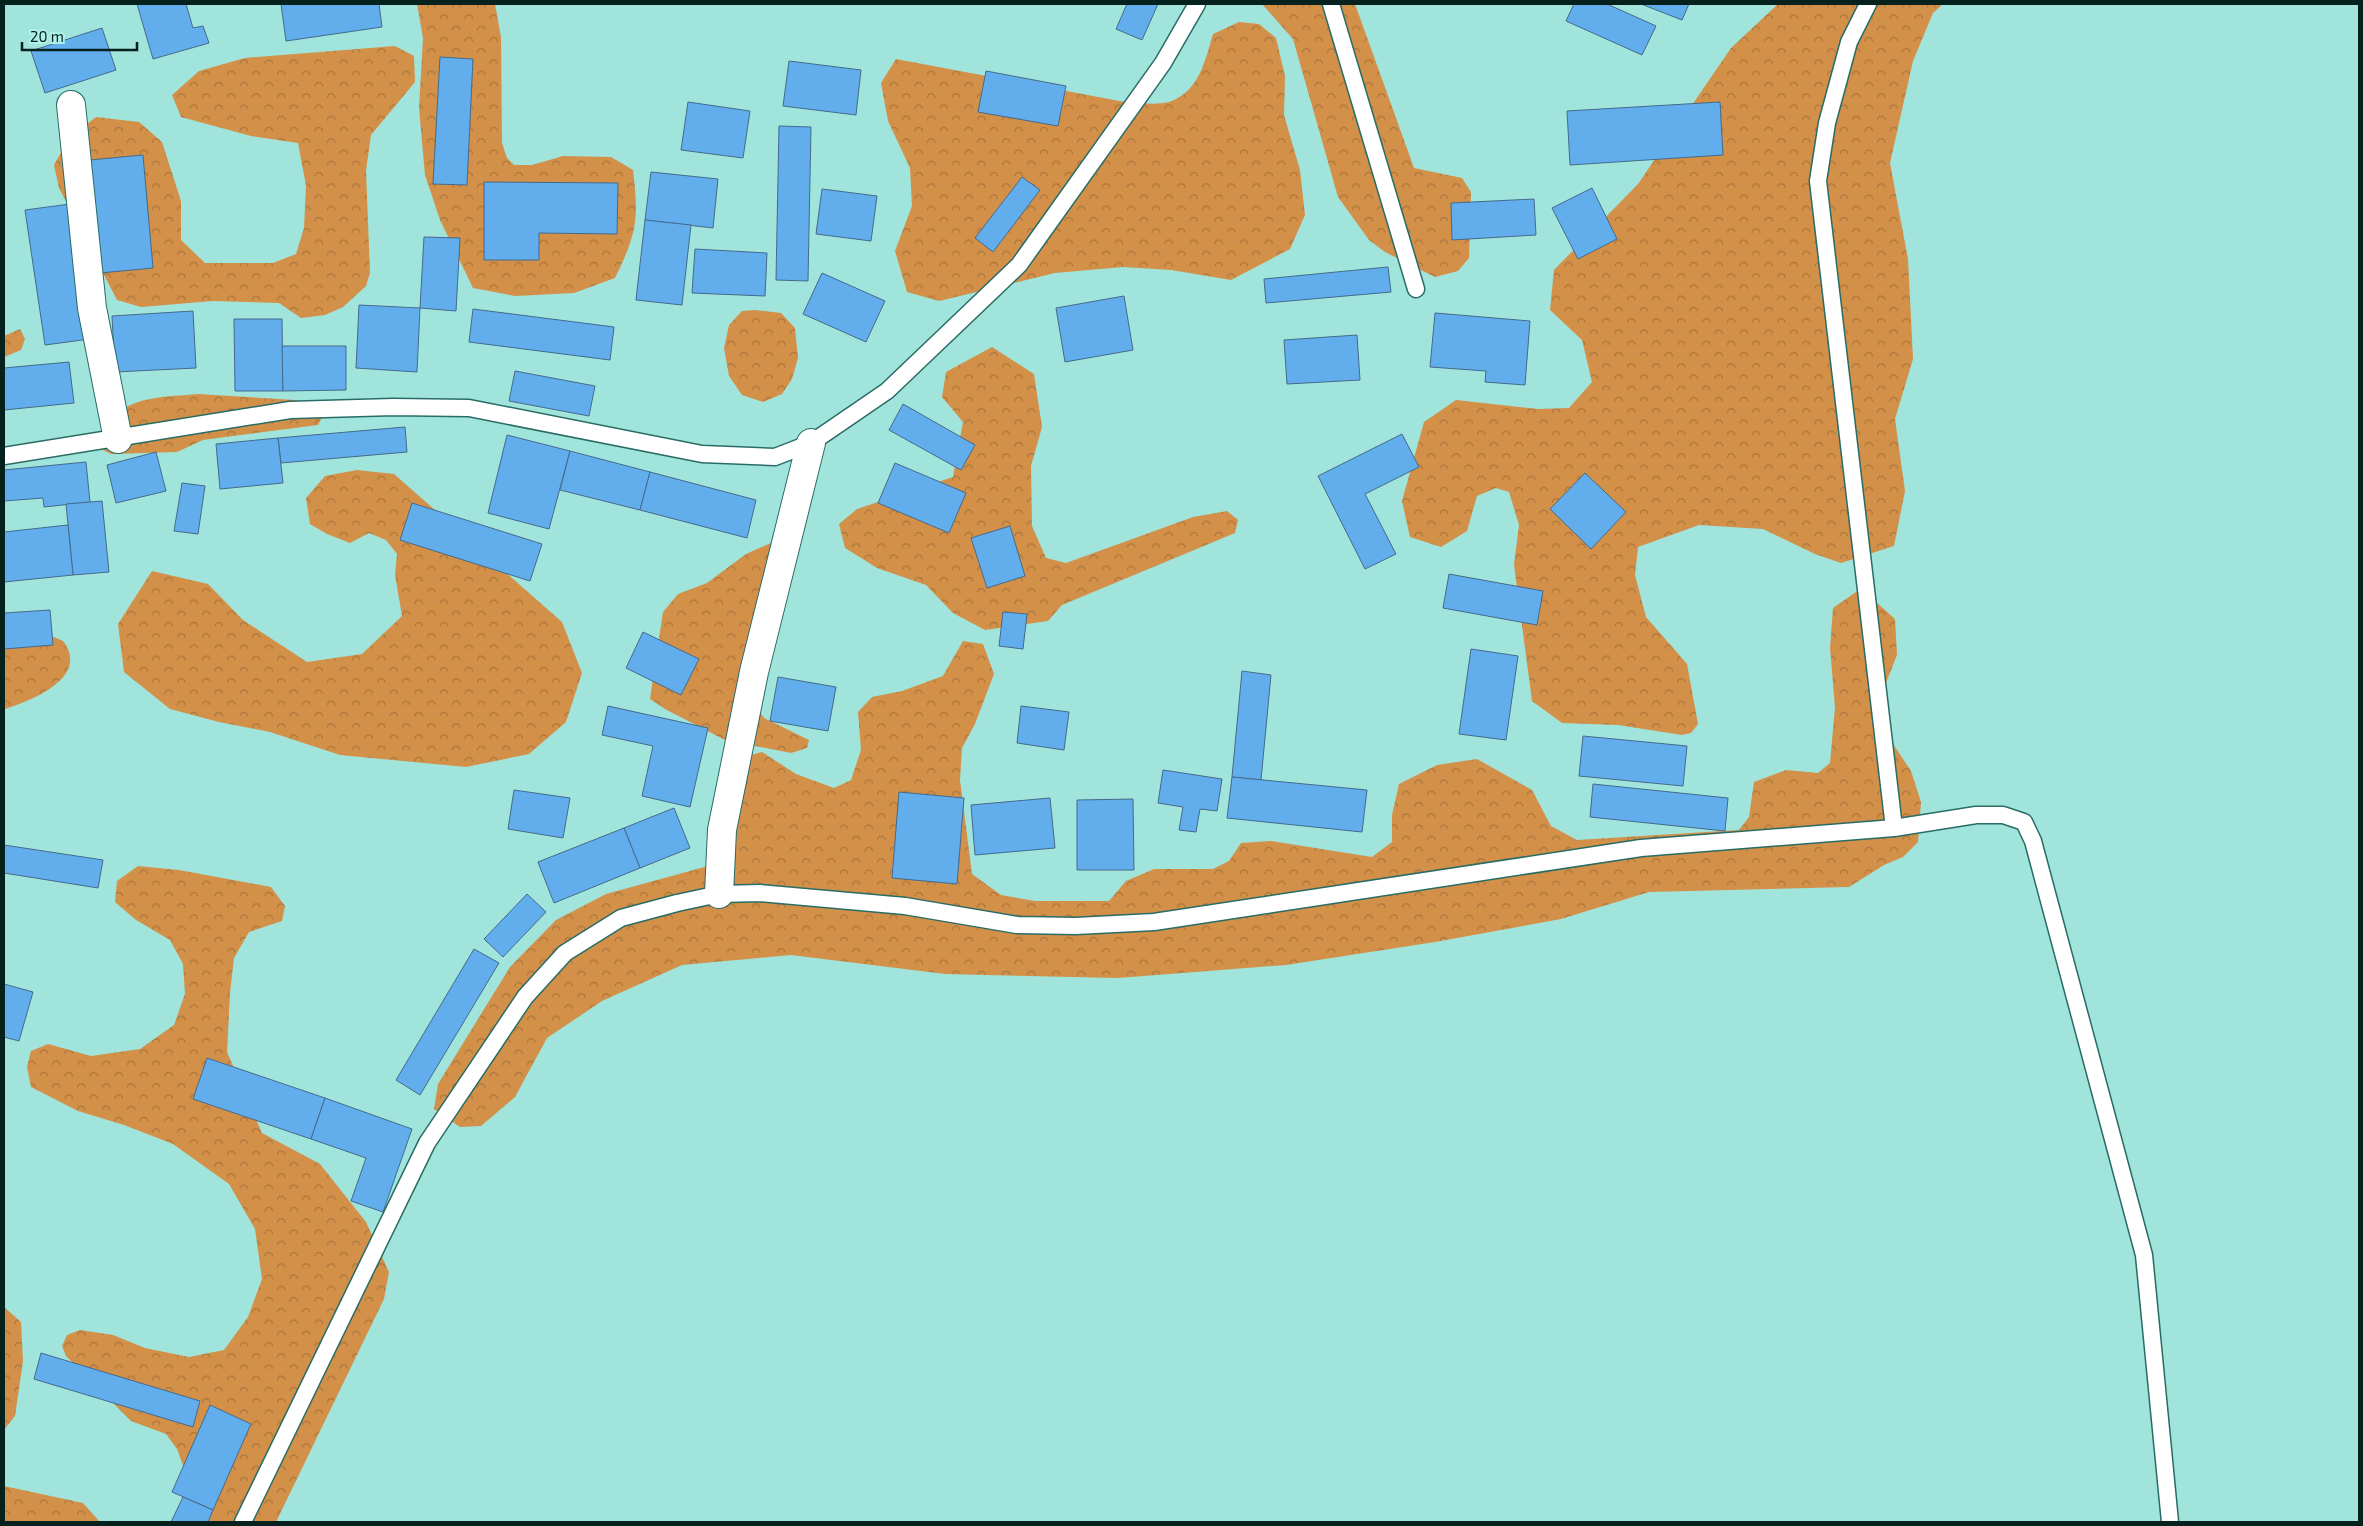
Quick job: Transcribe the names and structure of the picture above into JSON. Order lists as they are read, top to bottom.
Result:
{
  "scale_bar": "20 m"
}
